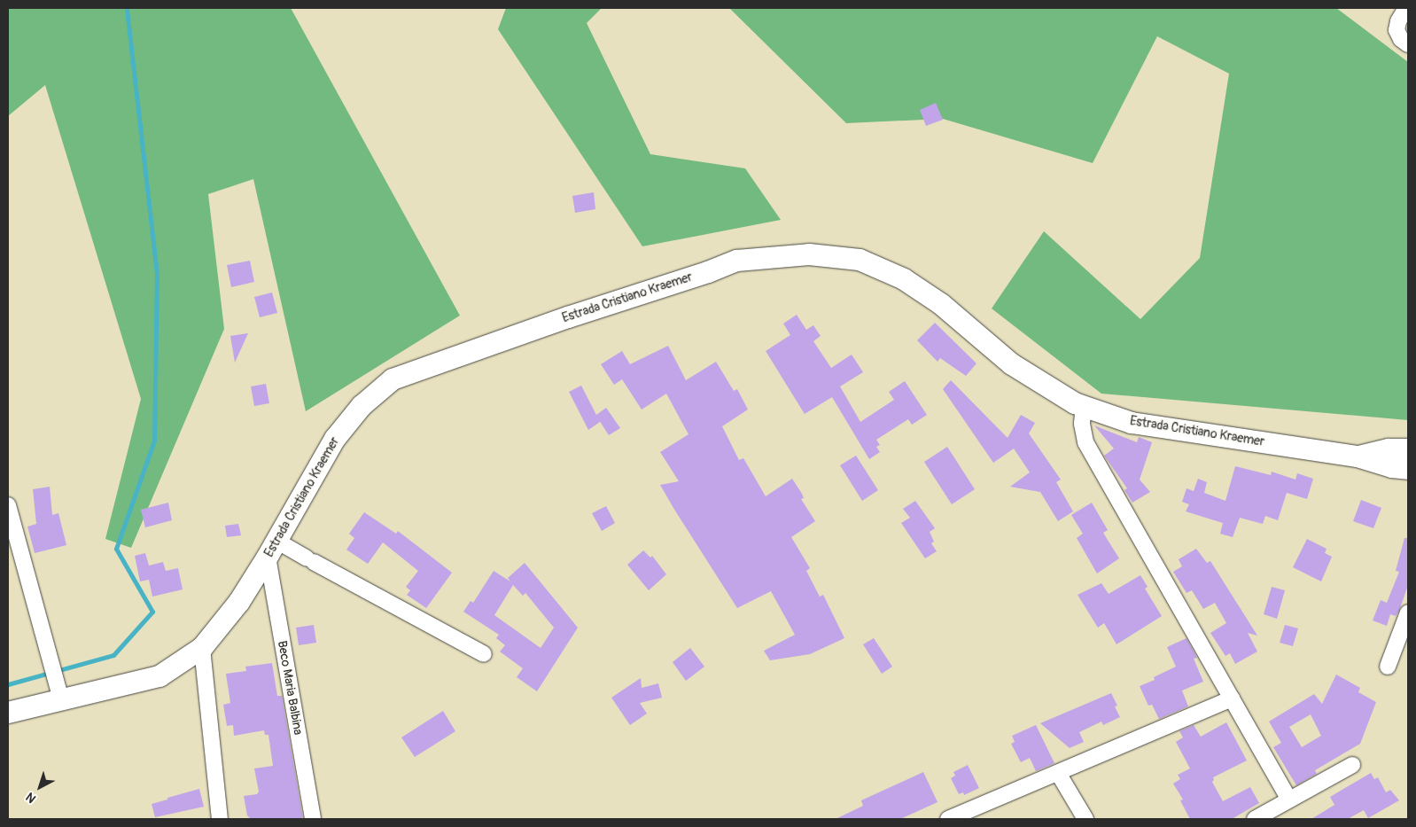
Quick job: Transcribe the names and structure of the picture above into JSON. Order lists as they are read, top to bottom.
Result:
{
  "streets": {
    "main road": ["Estrada Cristiano Kraemer"],
    "street": ["Beco Maria Balbina"]
  },
  "crossings": [
    ["Estrada Cristiano Kraemer", "Beco Maria Balbina"]
  ],
  "north": "bottom left"
}
